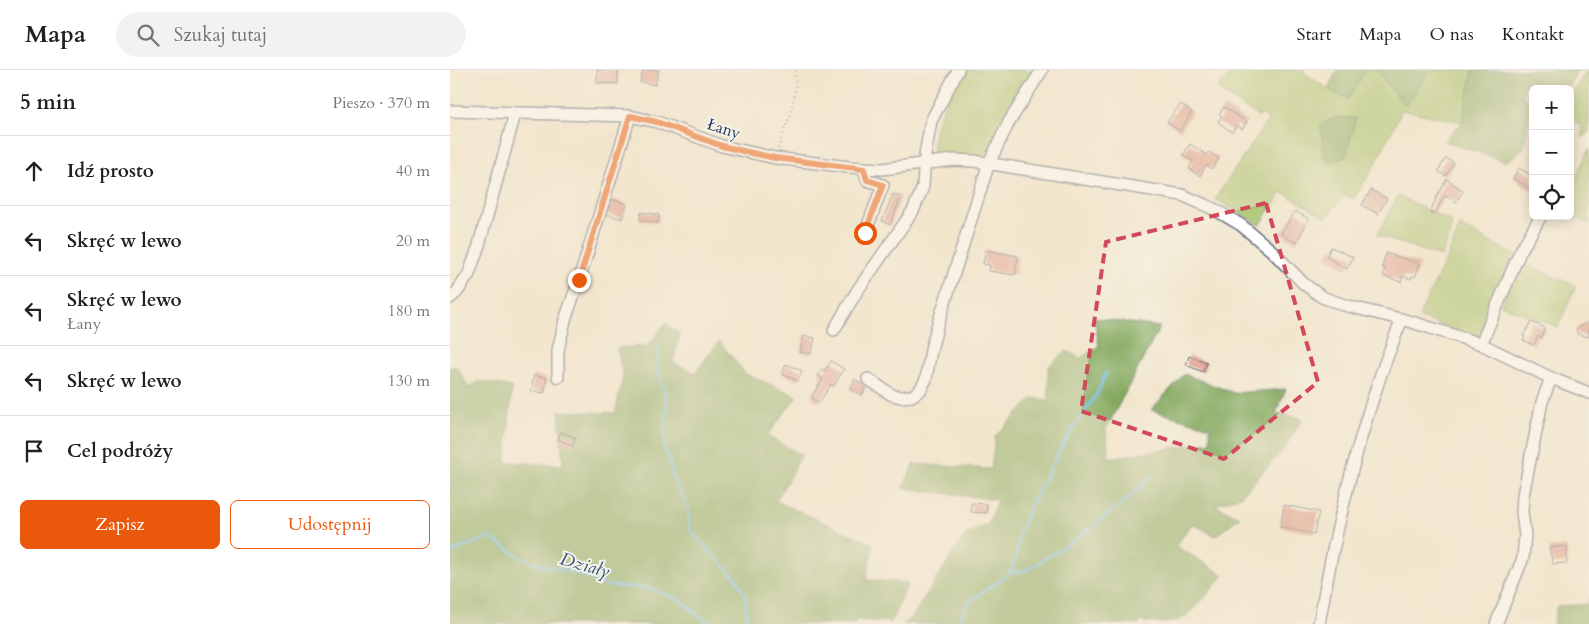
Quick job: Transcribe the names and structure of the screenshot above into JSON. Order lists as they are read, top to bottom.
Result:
{
  "streets": {
    "street": ["Łany"]
  },
  "water": ["Działy"],
  "page": {
    "header": "Mapa",
    "search": "Szukaj tutaj",
    "nav": [
      "Start",
      "Mapa",
      "O nas",
      "Kontakt"
    ],
    "heading": ["5 min", "Pieszo · 370 m"],
    "map_buttons": ["+", "−"],
    "list": [
      ["Idź prosto", "40 m"],
      ["Skręć w lewo", "20 m"],
      ["Skręć w lewo", "Łany", "180 m"],
      ["Skręć w lewo", "130 m"],
      "Cel podróży"
    ],
    "buttons": ["Zapisz", "Udostępnij"]
  }
}
